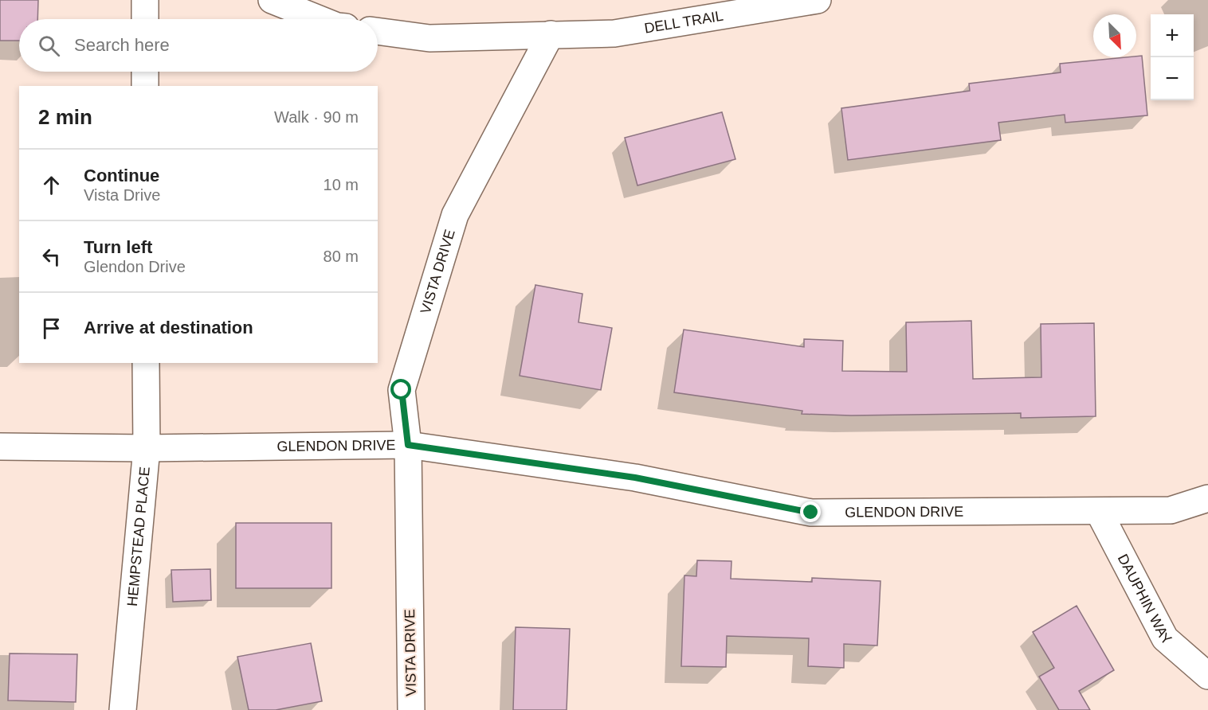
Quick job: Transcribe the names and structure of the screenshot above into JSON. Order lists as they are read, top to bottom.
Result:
{
  "streets": {
    "street": [
      "DELL TRAIL",
      "VISTA DRIVE",
      "GLENDON DRIVE",
      "HEMPSTEAD PLACE",
      "DAUPHIN WAY"
    ]
  },
  "crossings": [
    ["DELL TRAIL", "VISTA DRIVE"],
    ["VISTA DRIVE", "GLENDON DRIVE"],
    ["GLENDON DRIVE", "HEMPSTEAD PLACE"],
    ["GLENDON DRIVE", "DAUPHIN WAY"]
  ],
  "north": "bottom right",
  "page": {
    "map_buttons": ["+", "−"],
    "search": "Search here",
    "heading": ["2 min", "Walk · 90 m"],
    "list": [
      ["Continue", "Vista Drive", "10 m"],
      ["Turn left", "Glendon Drive", "80 m"],
      "Arrive at destination"
    ]
  }
}
